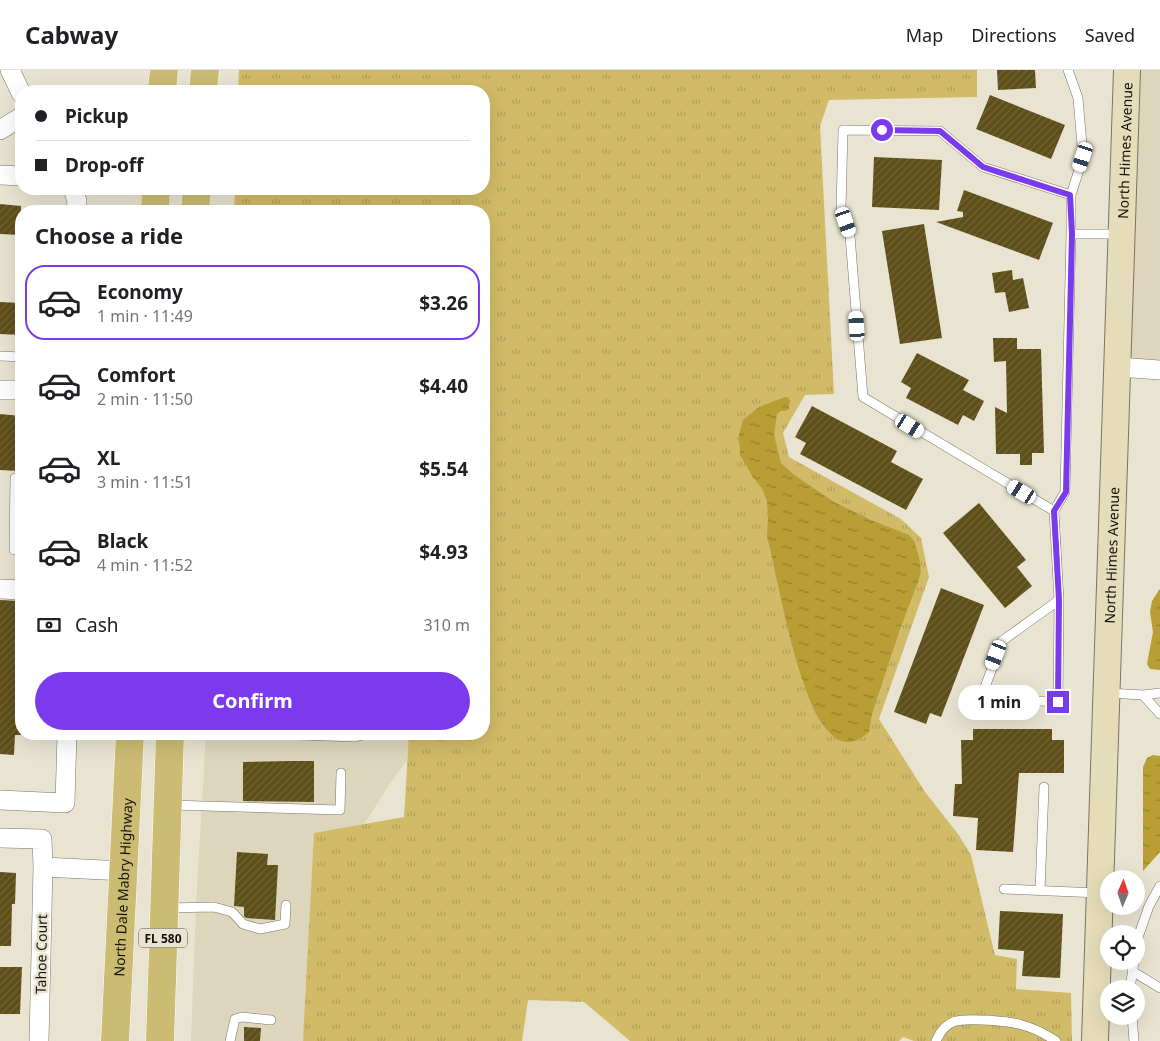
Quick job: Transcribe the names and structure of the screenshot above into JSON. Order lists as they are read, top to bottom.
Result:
{
  "streets": {
    "main road": ["North Dale Mabry Highway", "FL 580"],
    "street": ["North Himes Avenue", "Tahoe Court"]
  },
  "north": "top",
  "page": {
    "header": "Cabway",
    "nav": ["Map", "Directions", "Saved"],
    "banner": ["Pickup", "Drop-off"],
    "heading": "Choose a ride",
    "list": [
      {
        "name": "Economy",
        "note": "1 min · 11:49",
        "value": "$3.26"
      },
      {
        "name": "Comfort",
        "note": "2 min · 11:50",
        "value": "$4.40"
      },
      {
        "name": "XL",
        "note": "3 min · 11:51",
        "value": "$5.54"
      },
      {
        "name": "Black",
        "note": "4 min · 11:52",
        "value": "$4.93"
      }
    ],
    "pay": ["Cash", "310 m"],
    "buttons": "Confirm",
    "bubble": "1 min"
  }
}
